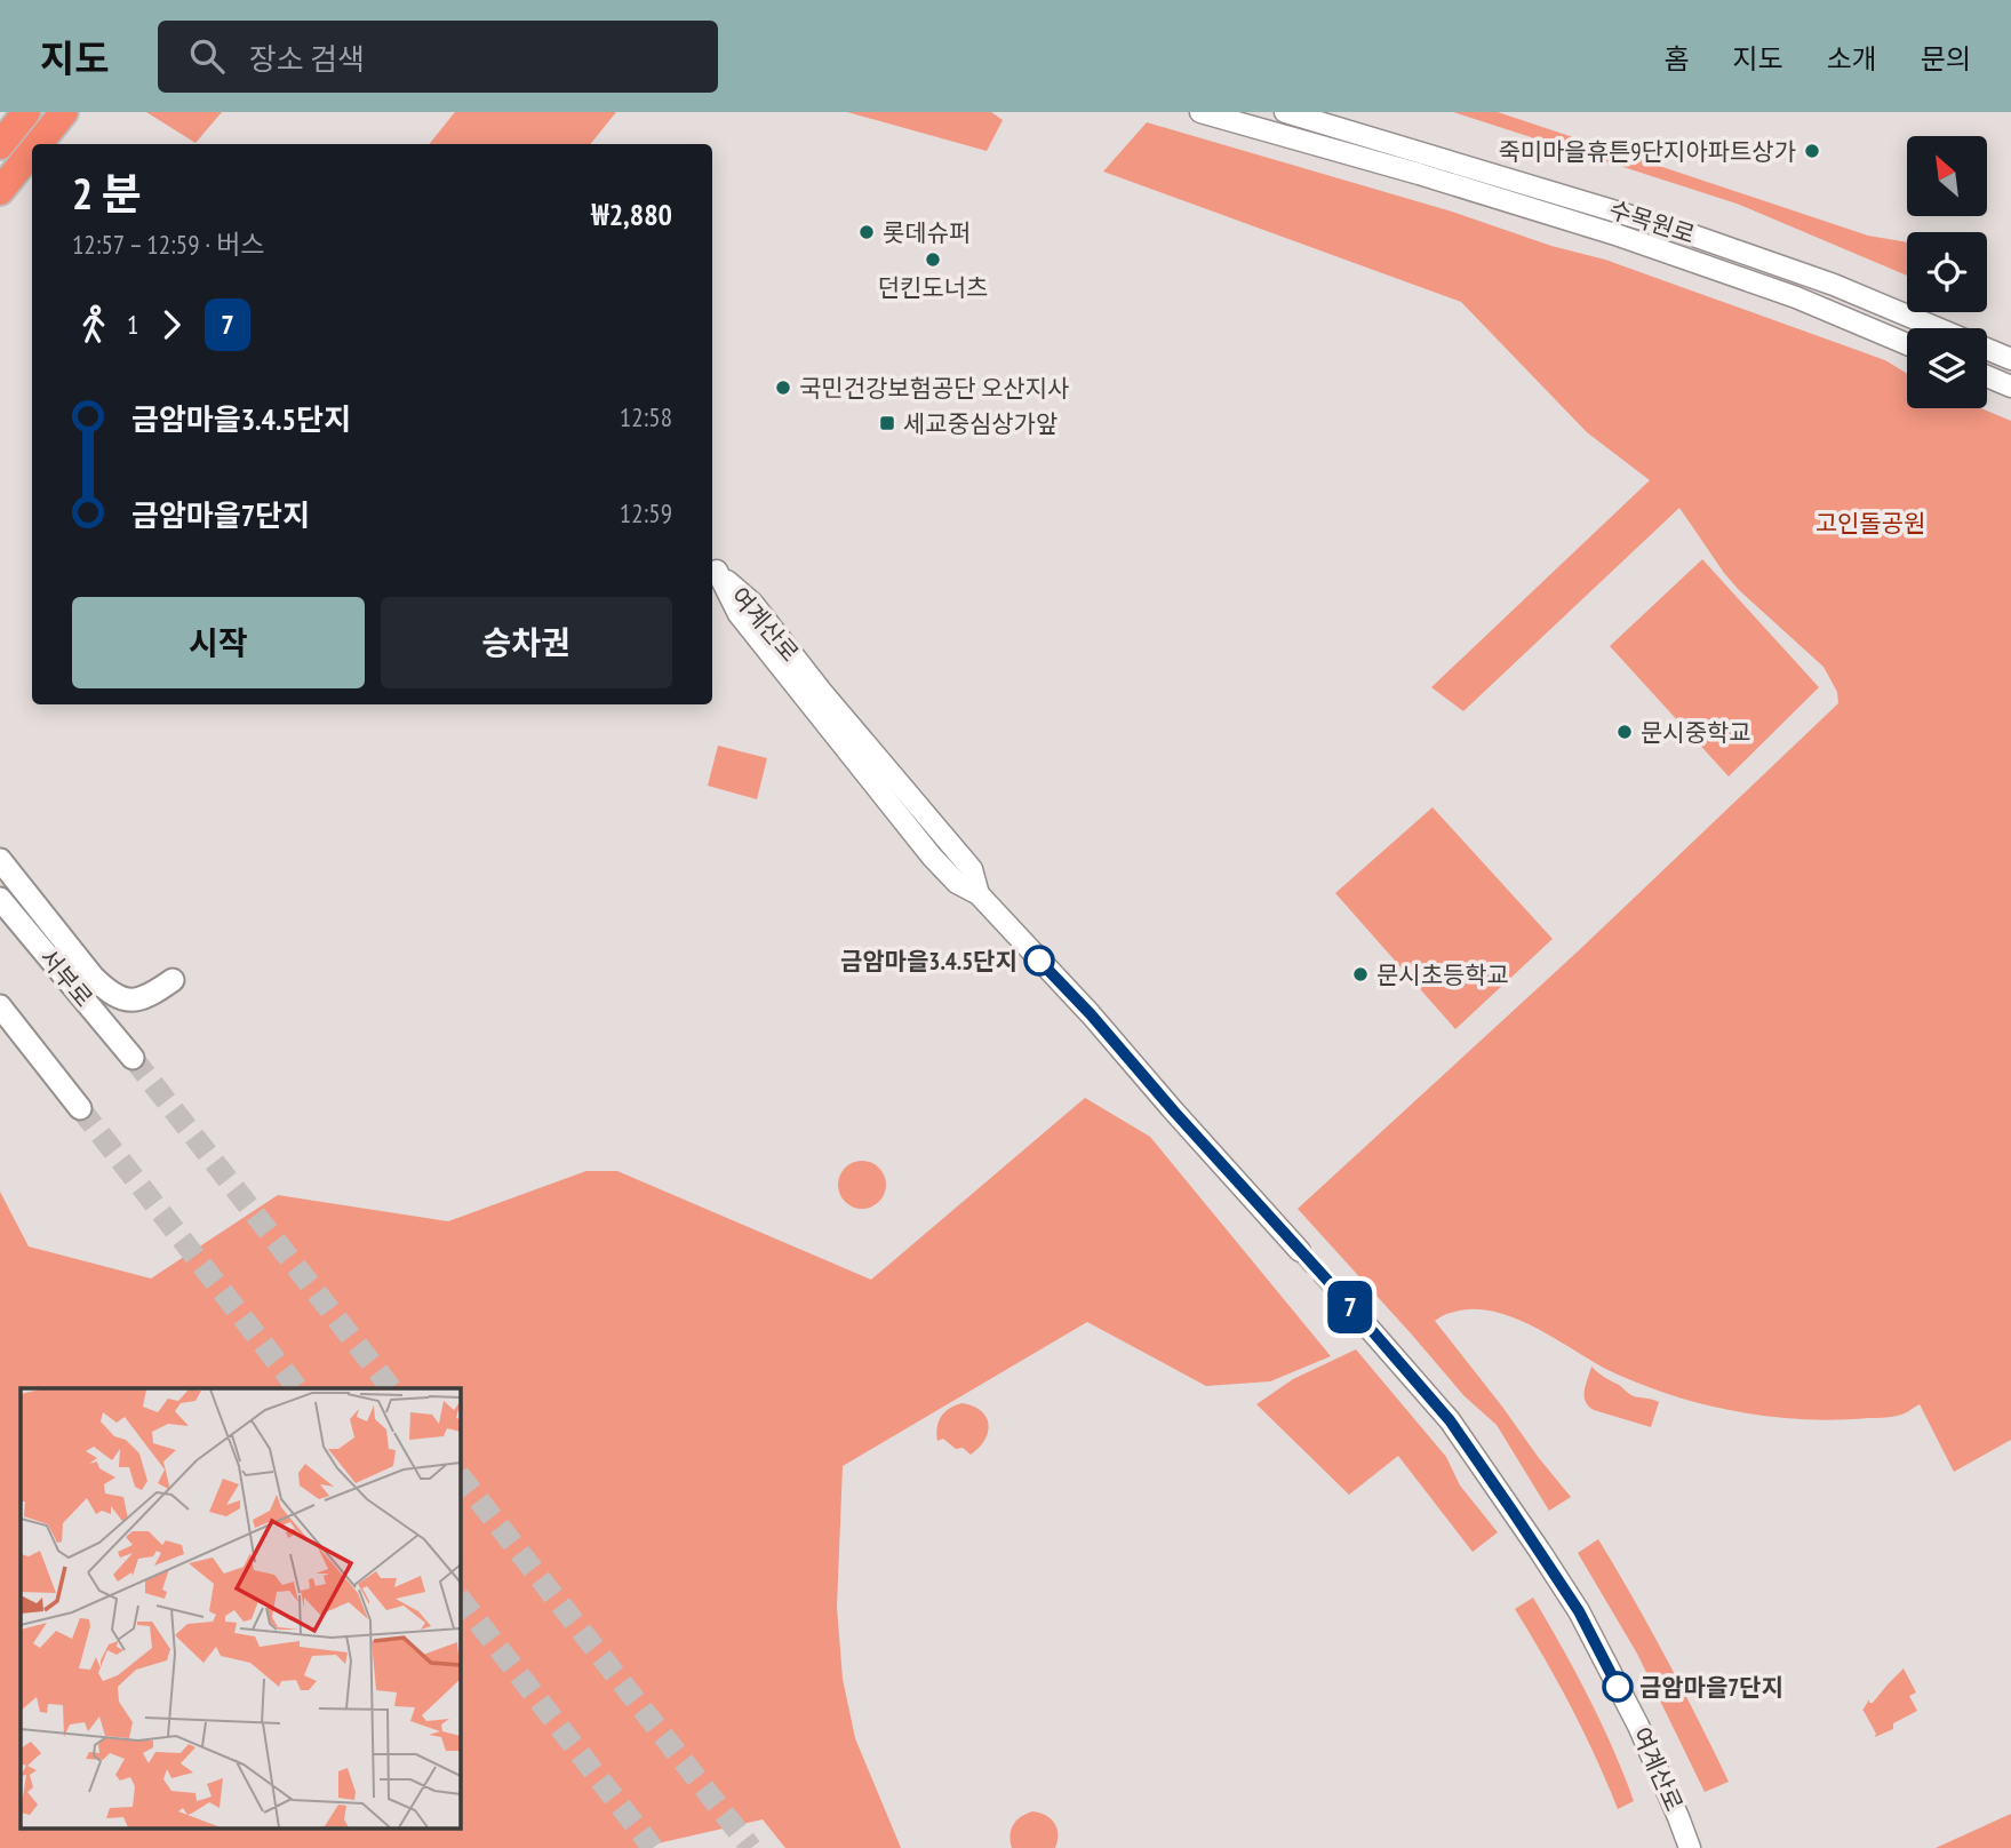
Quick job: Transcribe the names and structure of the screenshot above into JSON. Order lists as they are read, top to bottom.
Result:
{
  "streets": {
    "main road": ["서부로"],
    "street": ["수목원로", "여계산로"]
  },
  "parks": ["고인돌공원"],
  "places": {
    "other": [
      "죽미마을휴튼9단지아파트상가",
      "롯데슈퍼",
      "던킨도너츠",
      "국민건강보험공단 오산지사",
      "문시중학교",
      "금암마을3.4.5단지",
      "문시초등학교",
      "금암마을7단지"
    ],
    "transit": ["세교중심상가앞"]
  },
  "lines": ["bus line 7"],
  "north": "top left",
  "page": {
    "header": "지도",
    "search": "장소 검색",
    "nav": [
      "홈",
      "지도",
      "소개",
      "문의"
    ],
    "on_map": "7",
    "heading": ["2 분", "12:57 – 12:59 · 버스", "₩2,880"],
    "legs": ["1", "7"],
    "list": [
      {
        "name": "금암마을3.4.5단지",
        "value": "12:58"
      },
      {
        "name": "금암마을7단지",
        "value": "12:59"
      }
    ],
    "buttons": ["시작", "승차권"]
  }
}
